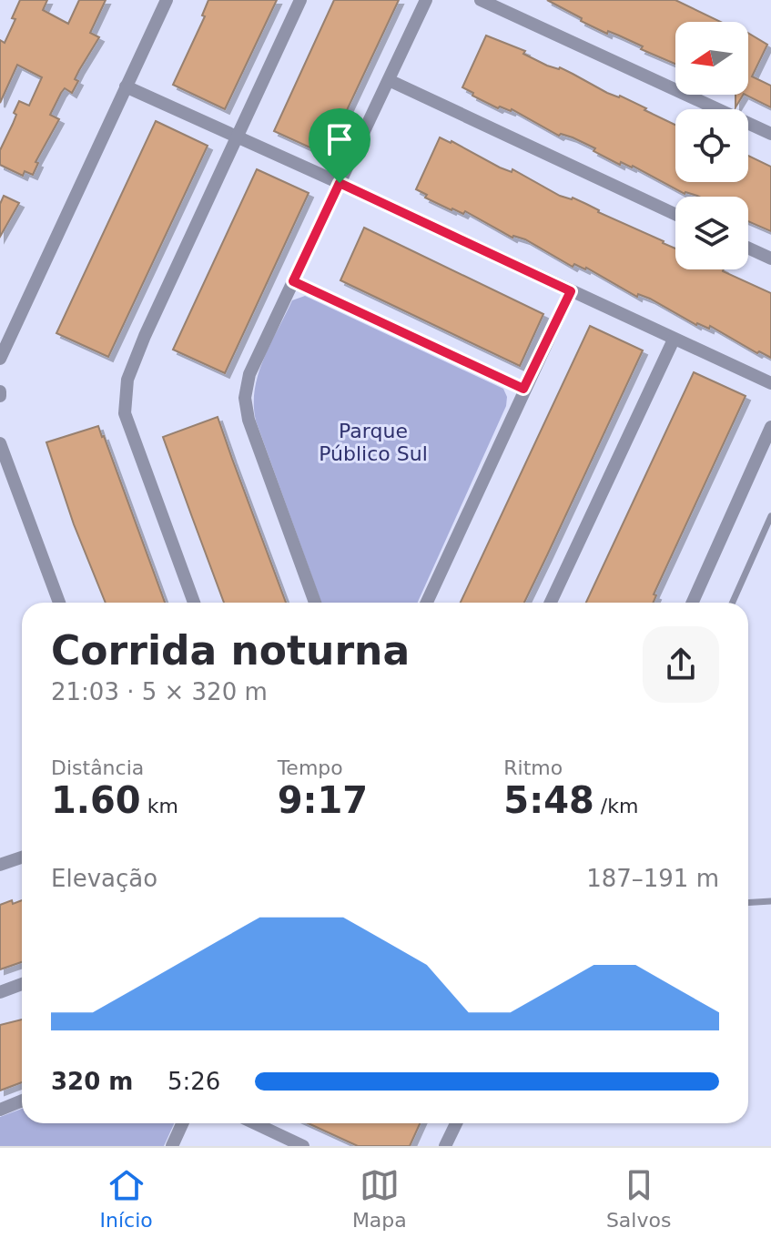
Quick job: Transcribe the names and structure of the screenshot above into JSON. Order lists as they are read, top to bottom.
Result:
{
  "parks": ["Parque Público Sul"],
  "north": "left",
  "page": {
    "heading": ["Corrida noturna", "21:03 · 5 × 320 m"],
    "stats": [
      ["Distância", "1.60 km"],
      ["Tempo", "9:17"],
      ["Ritmo", "5:48 /km"]
    ],
    "chart": ["Elevação", "187–191 m"],
    "list": [
      {
        "name": "320 m",
        "note": "5:26"
      }
    ],
    "tabs": ["Início", "Mapa", "Salvos"]
  }
}
